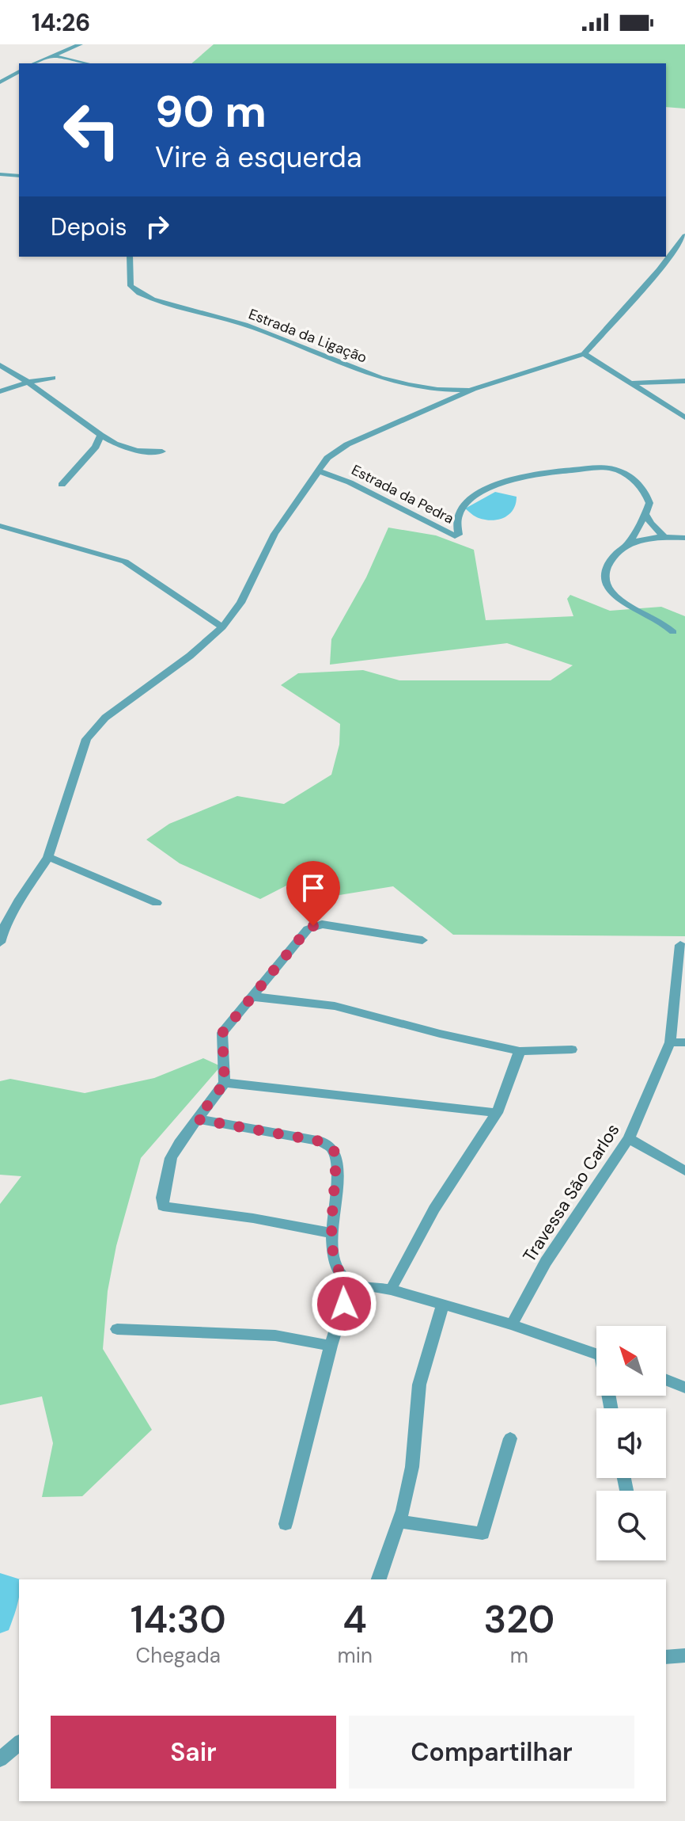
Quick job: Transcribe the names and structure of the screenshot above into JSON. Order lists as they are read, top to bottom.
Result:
{
  "streets": {
    "street": ["Estrada da Ligação", "Estrada da Pedra", "Travessa São Carlos"]
  },
  "north": "top left",
  "page": {
    "status": "14:26",
    "turn": ["90 m", "Vire à esquerda"],
    "then": "Depois",
    "eta": [
      "14:30",
      "Chegada",
      "4",
      "min",
      "320",
      "m"
    ],
    "buttons": ["Sair", "Compartilhar"]
  }
}
